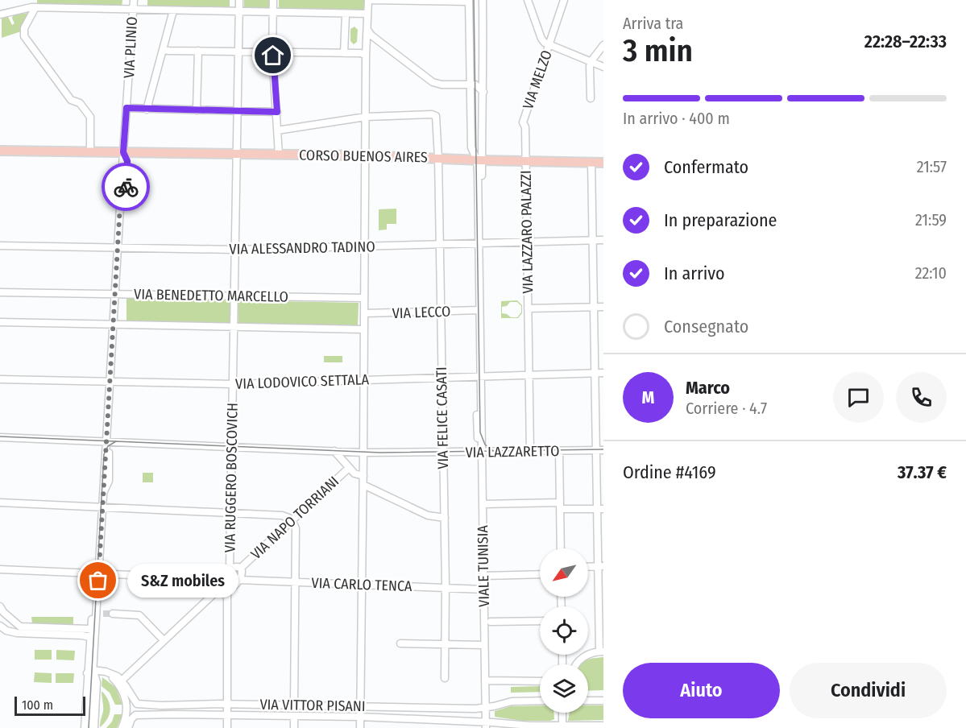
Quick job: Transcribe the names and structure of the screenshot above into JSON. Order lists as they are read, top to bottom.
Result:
{
  "streets": {
    "main road": ["CORSO BUENOS AIRES"],
    "street": [
      "VIA PLINIO",
      "VIA MELZO",
      "VIA LAZZARO PALAZZI",
      "VIA ALESSANDRO TADINO",
      "VIA BENEDETTO MARCELLO",
      "VIA LECCO",
      "VIA LODOVICO SETTALA",
      "VIA FELICE CASATI",
      "VIA LAZZARETTO",
      "VIA RUGGERO BOSCOVICH",
      "VIA NAPO TORRIANI",
      "VIALE TUNISIA",
      "VIA CARLO TENCA",
      "VIA VITTOR PISANI"
    ]
  },
  "crossings": [
    ["VIA PLINIO", "CORSO BUENOS AIRES"],
    ["VIA MELZO", "CORSO BUENOS AIRES"],
    ["VIA MELZO", "VIA LAZZARO PALAZZI"],
    ["CORSO BUENOS AIRES", "VIA LAZZARO PALAZZI"],
    ["CORSO BUENOS AIRES", "VIA FELICE CASATI"],
    ["CORSO BUENOS AIRES", "VIA RUGGERO BOSCOVICH"],
    ["VIA LAZZARO PALAZZI", "VIA ALESSANDRO TADINO"],
    ["VIA LAZZARO PALAZZI", "VIA LODOVICO SETTALA"],
    ["VIA ALESSANDRO TADINO", "VIA FELICE CASATI"],
    ["VIA ALESSANDRO TADINO", "VIA RUGGERO BOSCOVICH"],
    ["VIA ALESSANDRO TADINO", "VIALE TUNISIA"],
    ["VIA BENEDETTO MARCELLO", "VIA RUGGERO BOSCOVICH"],
    ["VIA LECCO", "VIA FELICE CASATI"],
    ["VIA LECCO", "VIALE TUNISIA"],
    ["VIA LODOVICO SETTALA", "VIA FELICE CASATI"],
    ["VIA LODOVICO SETTALA", "VIA RUGGERO BOSCOVICH"],
    ["VIA LODOVICO SETTALA", "VIALE TUNISIA"],
    ["VIA FELICE CASATI", "VIA LAZZARETTO"],
    ["VIA FELICE CASATI", "VIA CARLO TENCA"],
    ["VIA LAZZARETTO", "VIA RUGGERO BOSCOVICH"],
    ["VIA LAZZARETTO", "VIALE TUNISIA"],
    ["VIALE TUNISIA", "VIA CARLO TENCA"],
    ["VIALE TUNISIA", "VIA VITTOR PISANI"]
  ],
  "places": ["S&Z mobiles"],
  "scale_bar": "100 m",
  "north": "bottom left",
  "page": {
    "heading": ["3 min", "Arriva tra", "22:28–22:33"],
    "panel": [
      "Marco",
      "Corriere · 4.7",
      "Ordine #4169",
      "37.37 €"
    ],
    "bar": "In arrivo · 400 m",
    "list": [
      ["Confermato", "21:57"],
      ["In preparazione", "21:59"],
      ["In arrivo", "22:10"],
      "Consegnato"
    ],
    "round": "M",
    "bubble": "S&Z mobiles",
    "buttons": ["Aiuto", "Condividi"],
    "scale": "100 m"
  }
}
